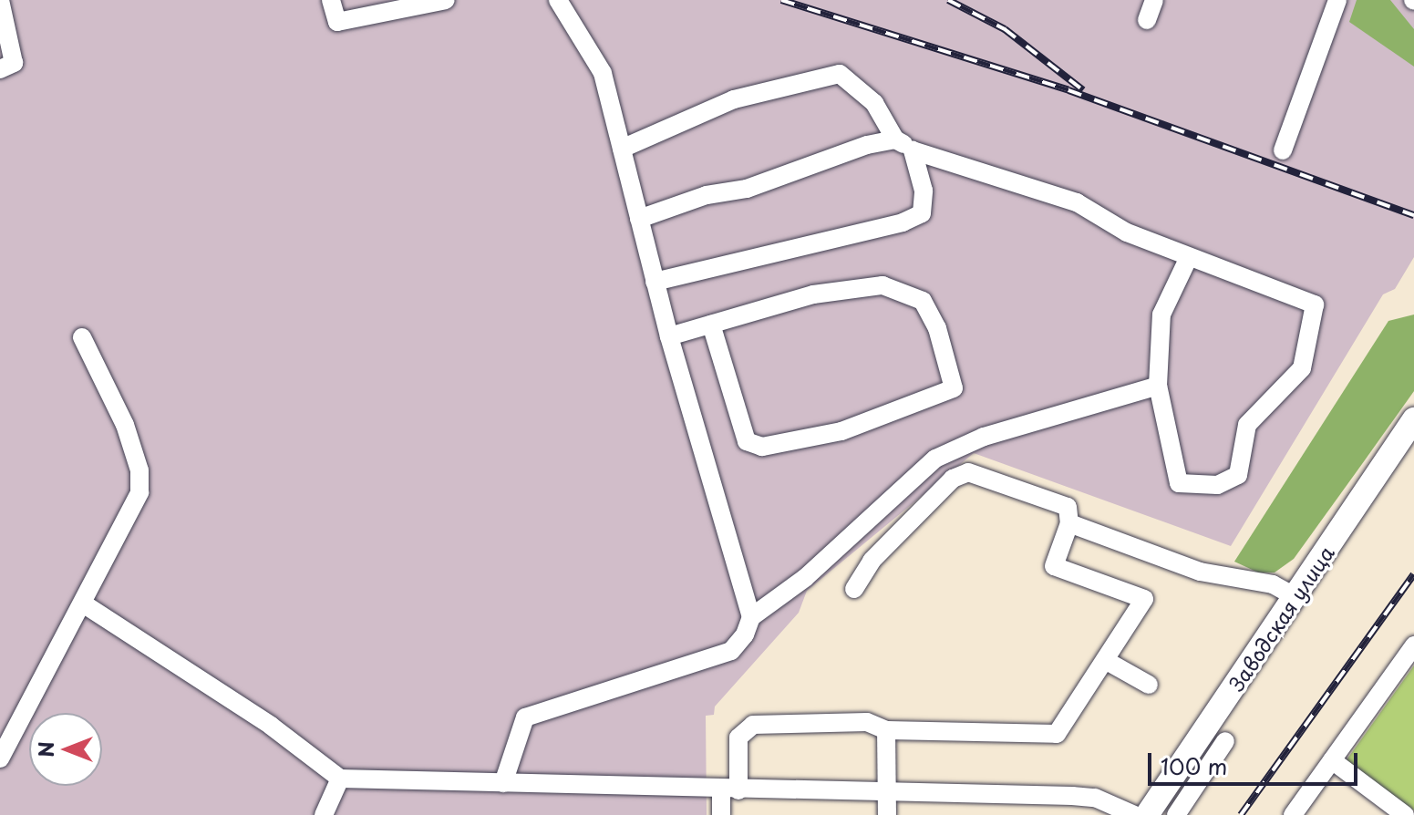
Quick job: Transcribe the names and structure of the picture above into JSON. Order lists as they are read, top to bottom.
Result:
{
  "streets": {
    "main road": ["Заводская улица"]
  },
  "scale_bar": "100 m",
  "north": "left"
}
